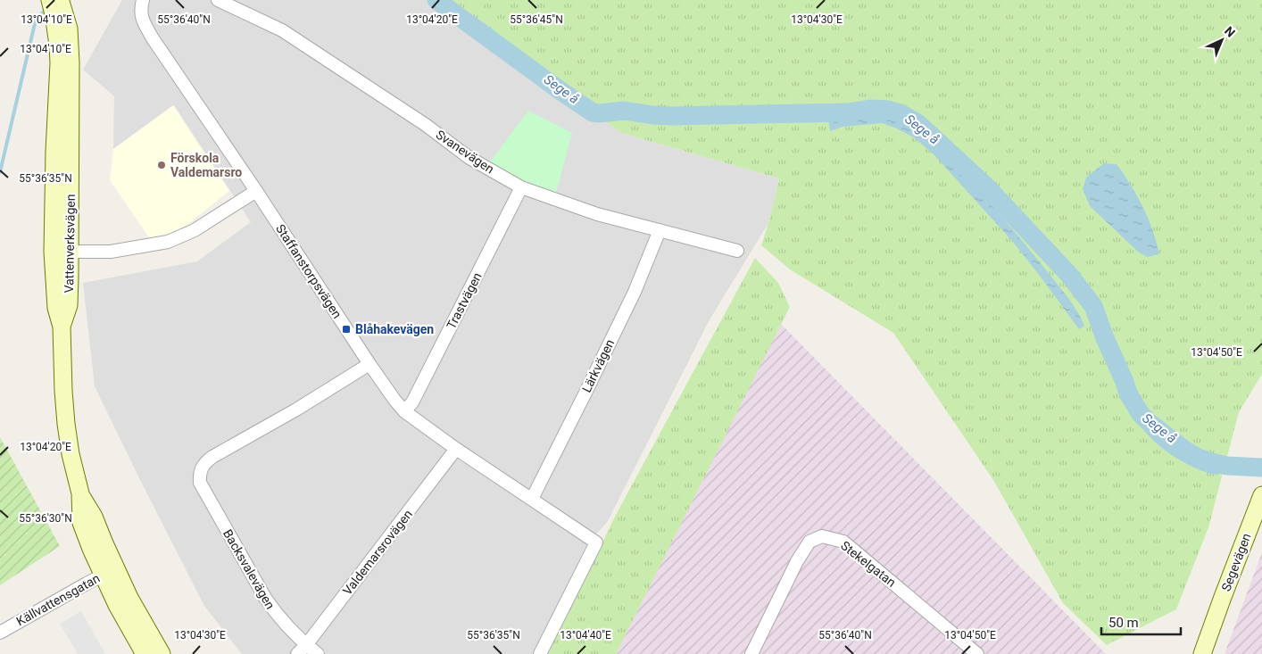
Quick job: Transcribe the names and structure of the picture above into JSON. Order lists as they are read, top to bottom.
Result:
{
  "streets": {
    "street": [
      "Svanevägen",
      "Vattenverksvägen",
      "Staffanstorpsvägen",
      "Trastvägen",
      "Lärkvägen",
      "Valdemarsrovägen",
      "Segevägen",
      "Stekelgatan",
      "Backsvalevägen",
      "Källvattensgatan"
    ]
  },
  "crossings": [
    ["Svanevägen", "Trastvägen"],
    ["Svanevägen", "Lärkvägen"],
    ["Vattenverksvägen", "Källvattensgatan"],
    ["Staffanstorpsvägen", "Trastvägen"],
    ["Staffanstorpsvägen", "Lärkvägen"],
    ["Staffanstorpsvägen", "Valdemarsrovägen"],
    ["Staffanstorpsvägen", "Backsvalevägen"],
    ["Valdemarsrovägen", "Backsvalevägen"]
  ],
  "water": ["Sege å"],
  "places": {
    "other": ["Förskola Valdemarsro"],
    "transit": ["Blåhakevägen"]
  },
  "scale_bar": "50 m",
  "north": "top right",
  "coordinates": [
    "55°36'40\"N",
    "55°36'45\"N",
    "13°04'10\"E",
    "13°04'20\"E",
    "13°04'30\"E",
    "55°36'35\"N",
    "13°04'50\"E",
    "55°36'30\"N",
    "13°04'40\"E"
  ]
}
